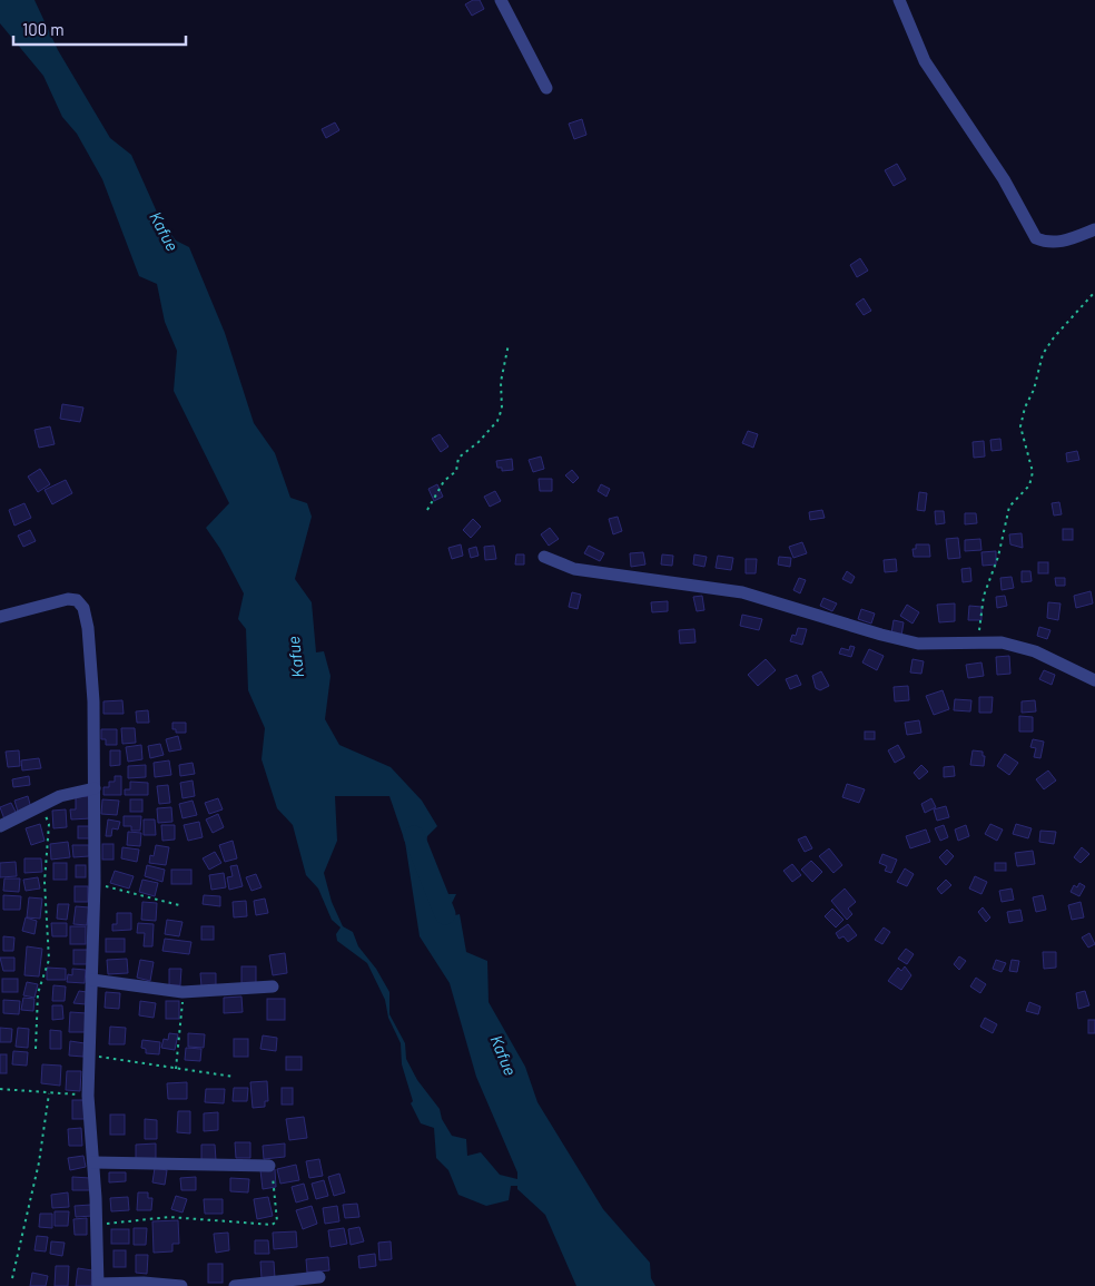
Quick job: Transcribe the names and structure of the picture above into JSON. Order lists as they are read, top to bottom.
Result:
{
  "water": ["Kafue"],
  "scale_bar": "100 m"
}
